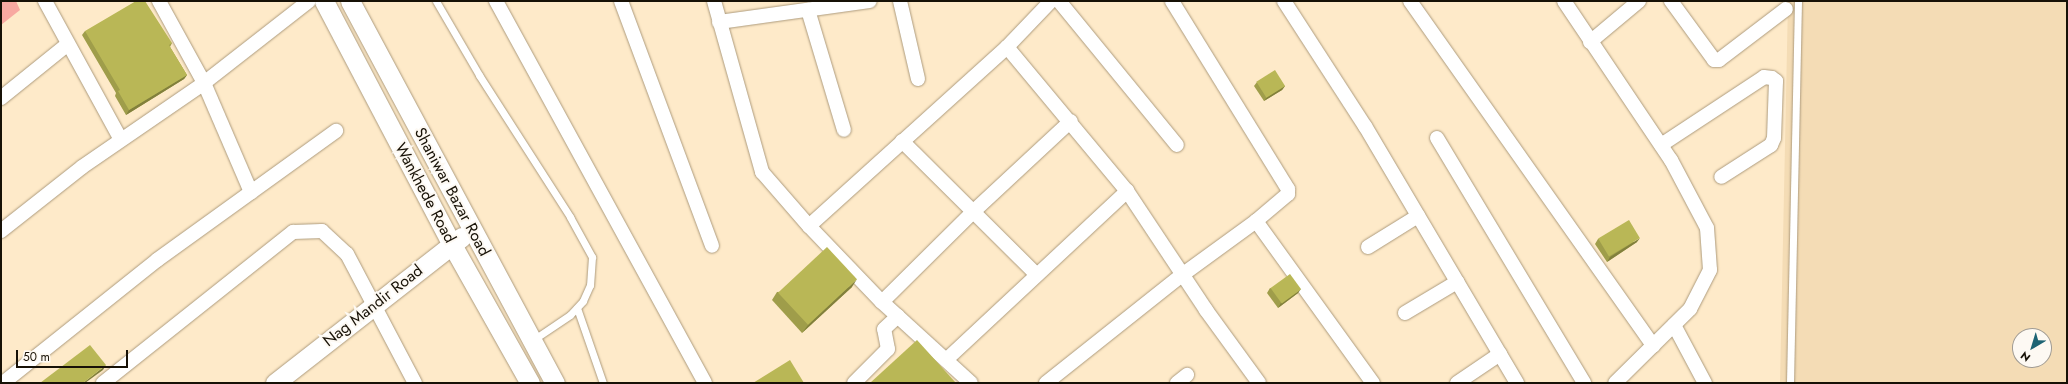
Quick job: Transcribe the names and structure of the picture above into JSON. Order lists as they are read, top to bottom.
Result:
{
  "streets": {
    "main road": ["Shaniwar Bazar Road", "Wankhede Road", "Nag Mandir Road"]
  },
  "crossings": [
    ["Shaniwar Bazar Road", "Nag Mandir Road"],
    ["Wankhede Road", "Nag Mandir Road"]
  ],
  "scale_bar": "50 m",
  "north": "bottom left"
}
